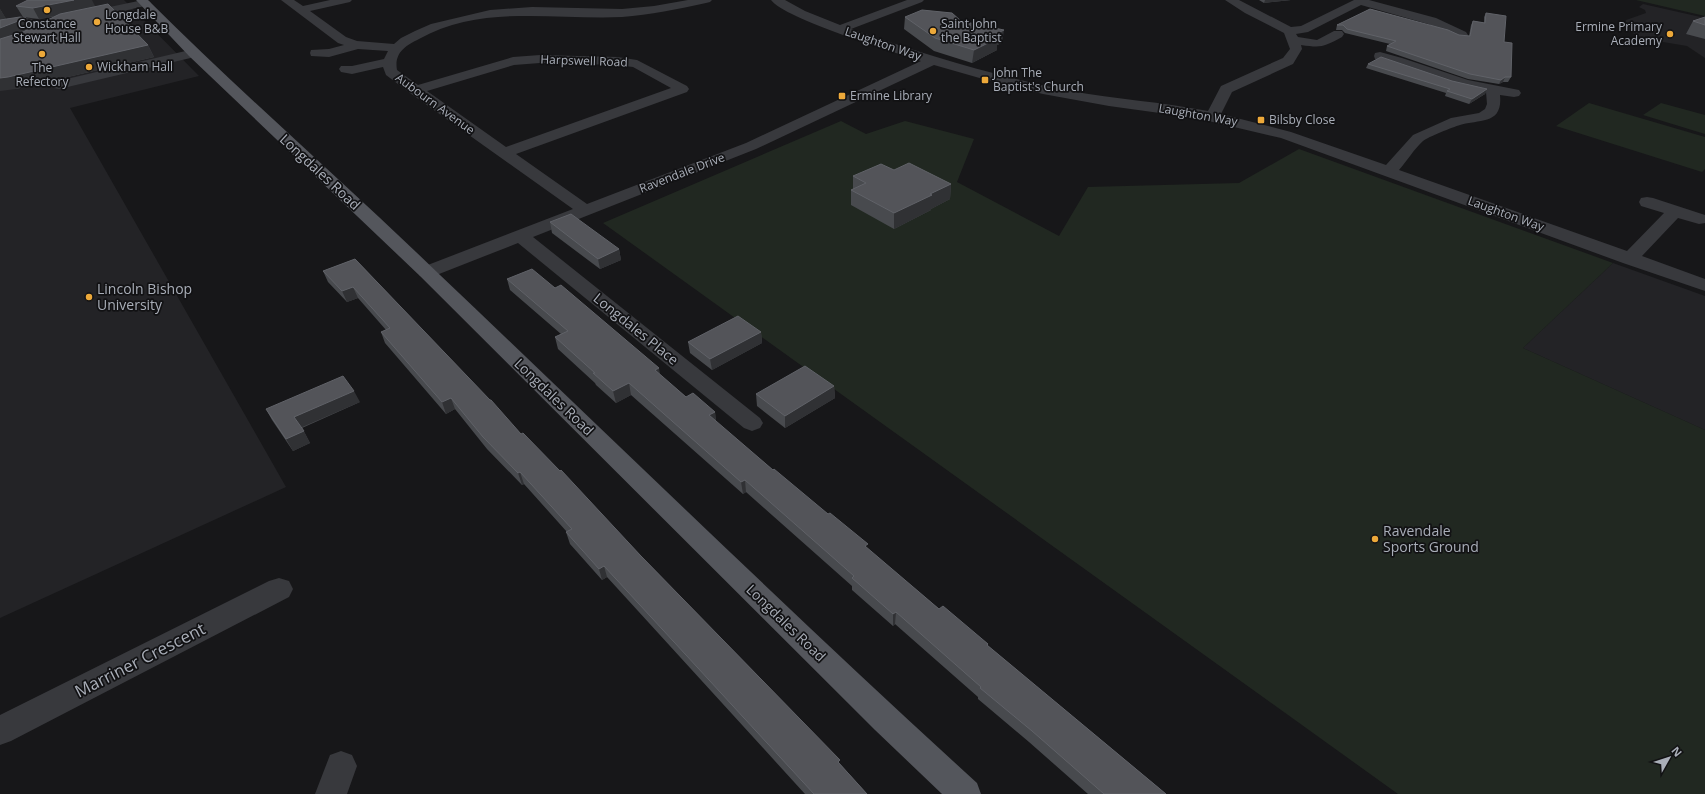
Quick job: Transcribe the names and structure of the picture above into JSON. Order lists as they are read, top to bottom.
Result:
{
  "streets": {
    "main road": ["Longdales Road"],
    "street": [
      "Laughton Way",
      "Harpswell Road",
      "Aubourn Avenue",
      "Ravendale Drive",
      "Longdales Place",
      "Marriner Crescent"
    ]
  },
  "crossings": [
    ["Laughton Way", "Ravendale Drive"],
    ["Harpswell Road", "Aubourn Avenue"],
    ["Aubourn Avenue", "Ravendale Drive"],
    ["Longdales Road", "Ravendale Drive"],
    ["Ravendale Drive", "Longdales Place"]
  ],
  "places": {
    "other": [
      "Constance Stewart Hall",
      "Longdale House B&B",
      "Saint John the Baptist",
      "Ermine Primary Academy",
      "The Refectory",
      "Wickham Hall",
      "Lincoln Bishop University",
      "Ravendale Sports Ground"
    ],
    "transit": ["John The Baptist's Church", "Ermine Library", "Bilsby Close"]
  },
  "north": "top right"
}
